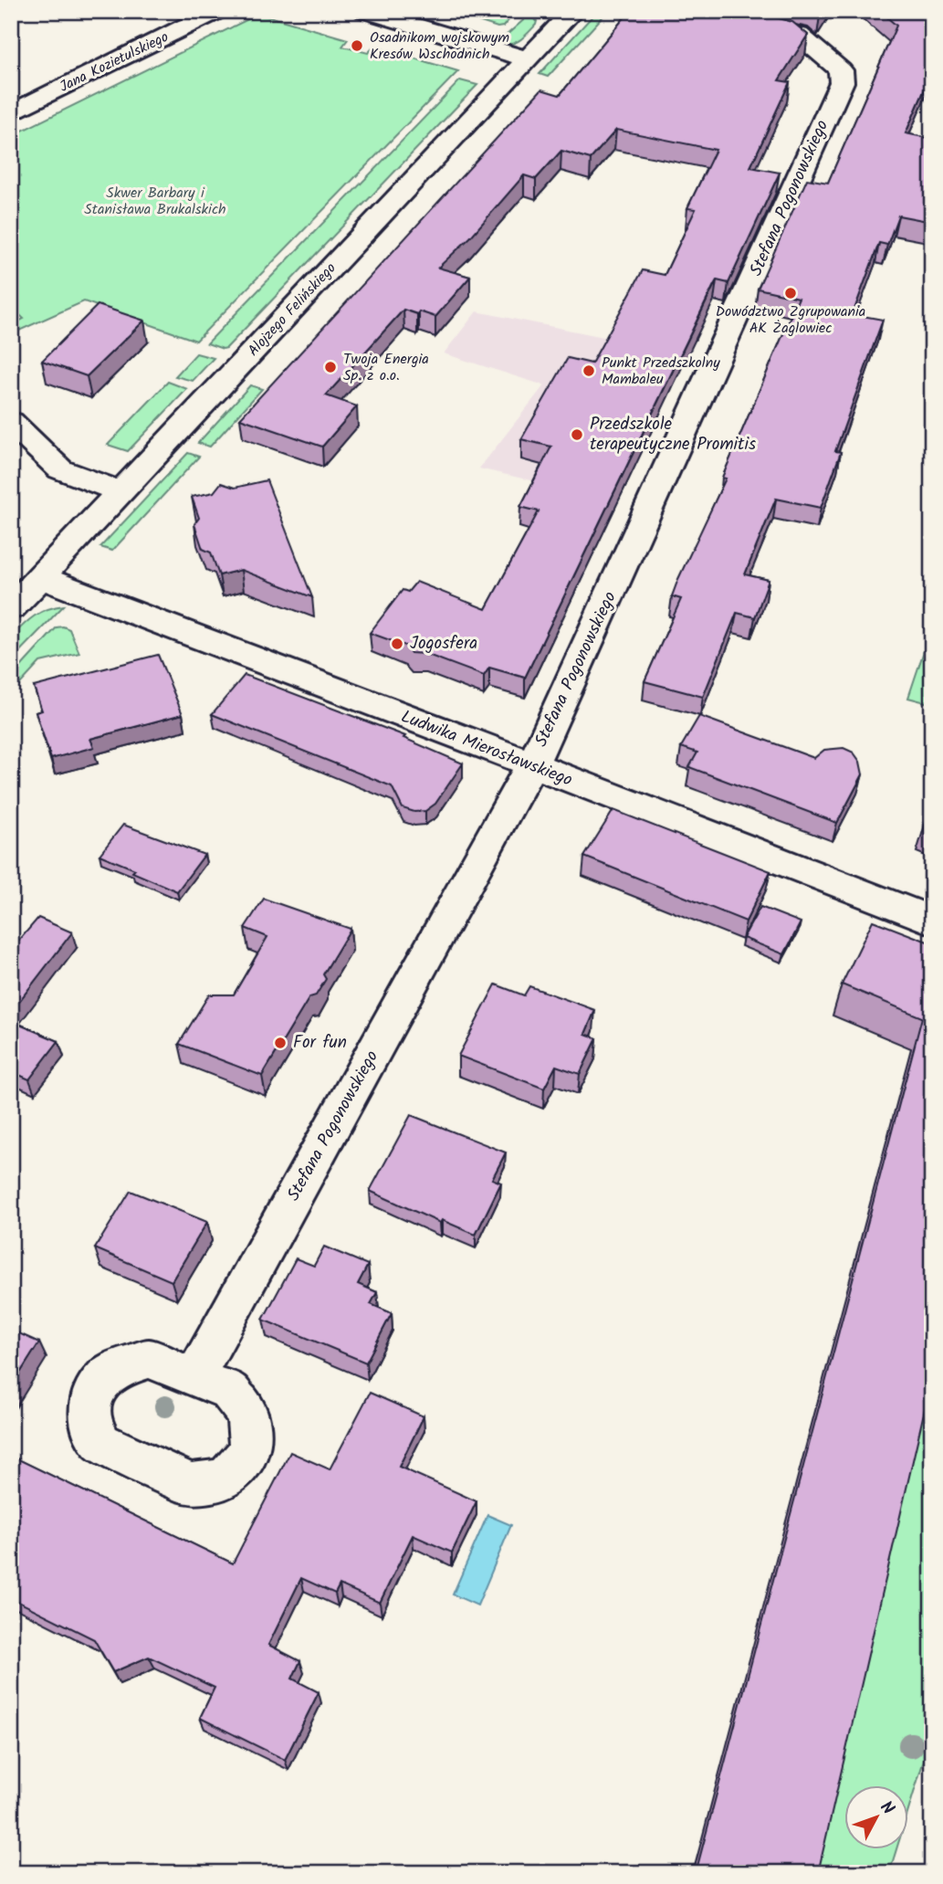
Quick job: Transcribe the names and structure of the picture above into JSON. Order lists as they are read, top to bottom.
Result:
{
  "streets": {
    "street": [
      "Jana Kozietulskiego",
      "Stefana Pogonowskiego",
      "Alojzego Felińskiego",
      "Ludwika Mierosławskiego"
    ]
  },
  "crossings": [
    ["Stefana Pogonowskiego", "Ludwika Mierosławskiego"],
    ["Alojzego Felińskiego", "Ludwika Mierosławskiego"]
  ],
  "parks": ["Skwer Barbary i Stanisława Brukalskich"],
  "places": [
    "Osadnikom wojskowym Kresów Wschodnich",
    "Dowództwo Zgrupowania AK Żaglowiec",
    "Twoja Energia Sp. z o.o.",
    "Punkt Przedszkolny Mambaleu",
    "Przedszkole terapeutyczne Promitis",
    "Jogosfera",
    "For fun"
  ],
  "north": "top right"
}
